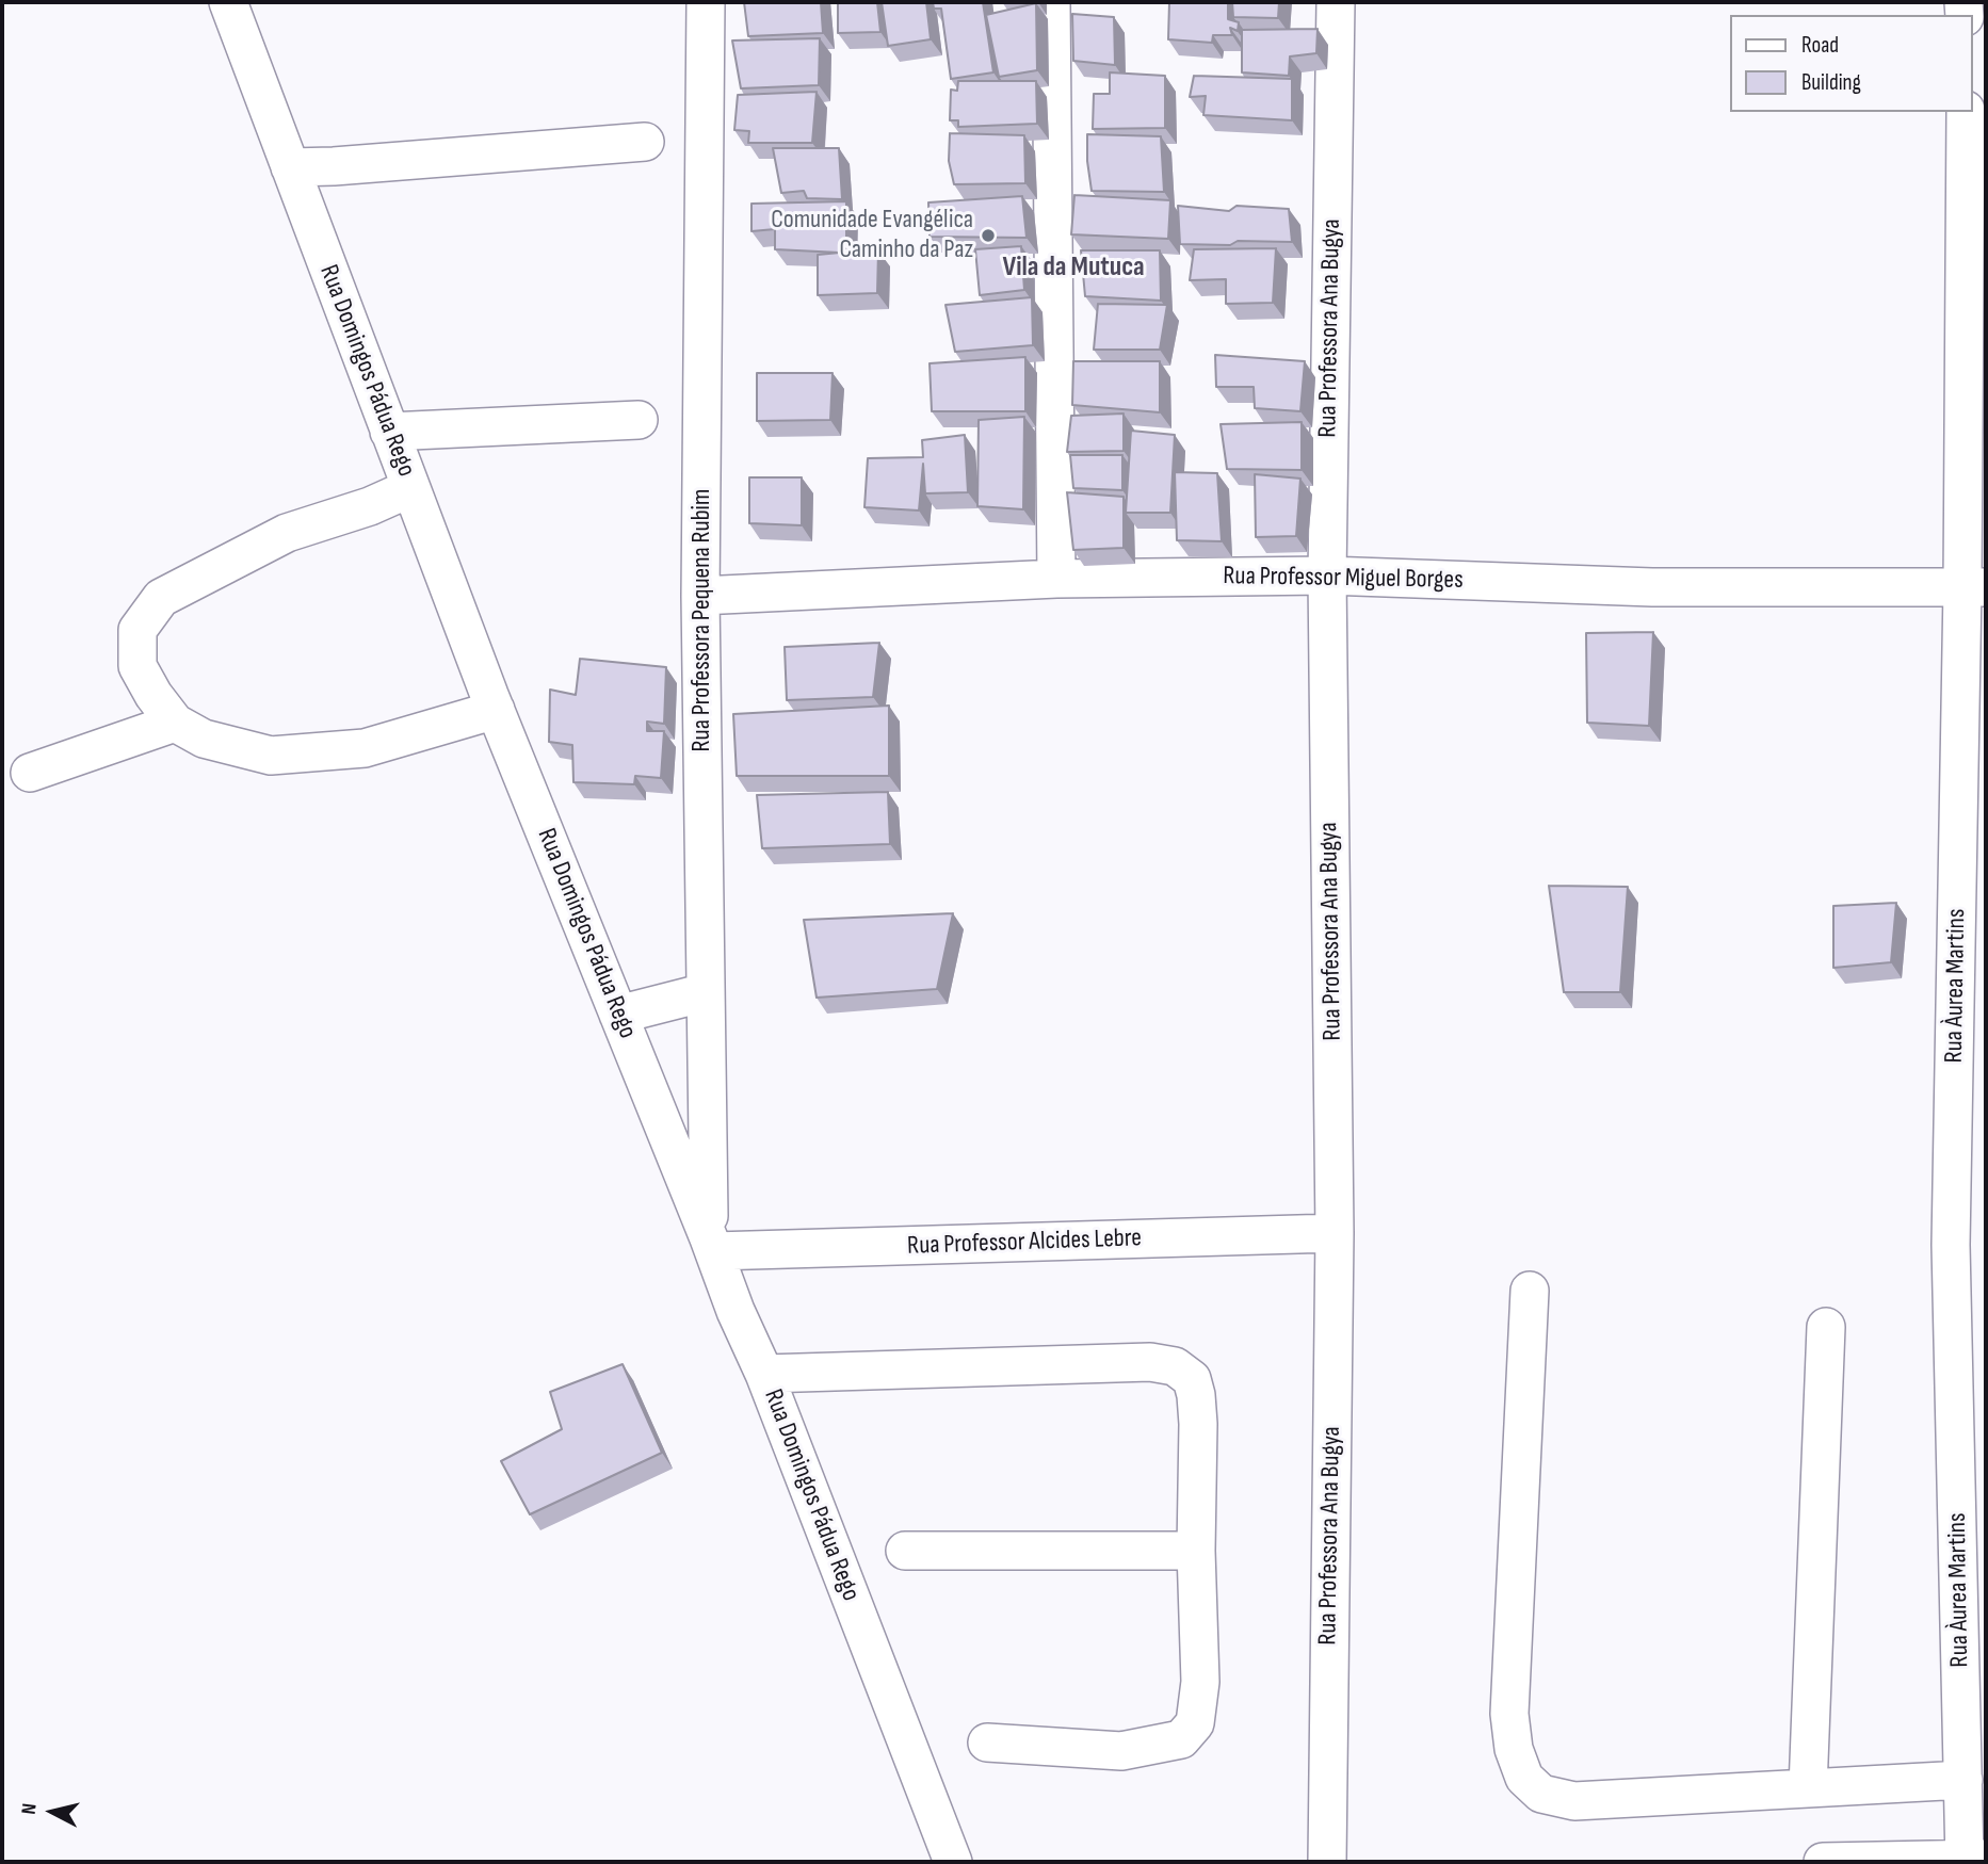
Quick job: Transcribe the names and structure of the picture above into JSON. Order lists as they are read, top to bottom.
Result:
{
  "streets": {
    "street": [
      "Rua Professora Ana Bugya",
      "Rua Domingos Pádua Rego",
      "Rua Professor Miguel Borges",
      "Rua Professora Pequena Rubim",
      "Rua Àurea Martins",
      "Rua Professor Alcides Lebre"
    ]
  },
  "crossings": [
    ["Rua Professora Ana Bugya", "Rua Professor Miguel Borges"],
    ["Rua Professora Ana Bugya", "Rua Professor Alcides Lebre"],
    ["Rua Domingos Pádua Rego", "Rua Professora Pequena Rubim"],
    ["Rua Domingos Pádua Rego", "Rua Professor Alcides Lebre"],
    ["Rua Professor Miguel Borges", "Rua Professora Pequena Rubim"],
    ["Rua Professor Miguel Borges", "Rua Àurea Martins"],
    ["Rua Professora Pequena Rubim", "Rua Professor Alcides Lebre"]
  ],
  "districts": ["Vila da Mutuca"],
  "places": ["Comunidade Evangélica Caminho da Paz"],
  "legend": ["Road", "Building"],
  "north": "left"
}
